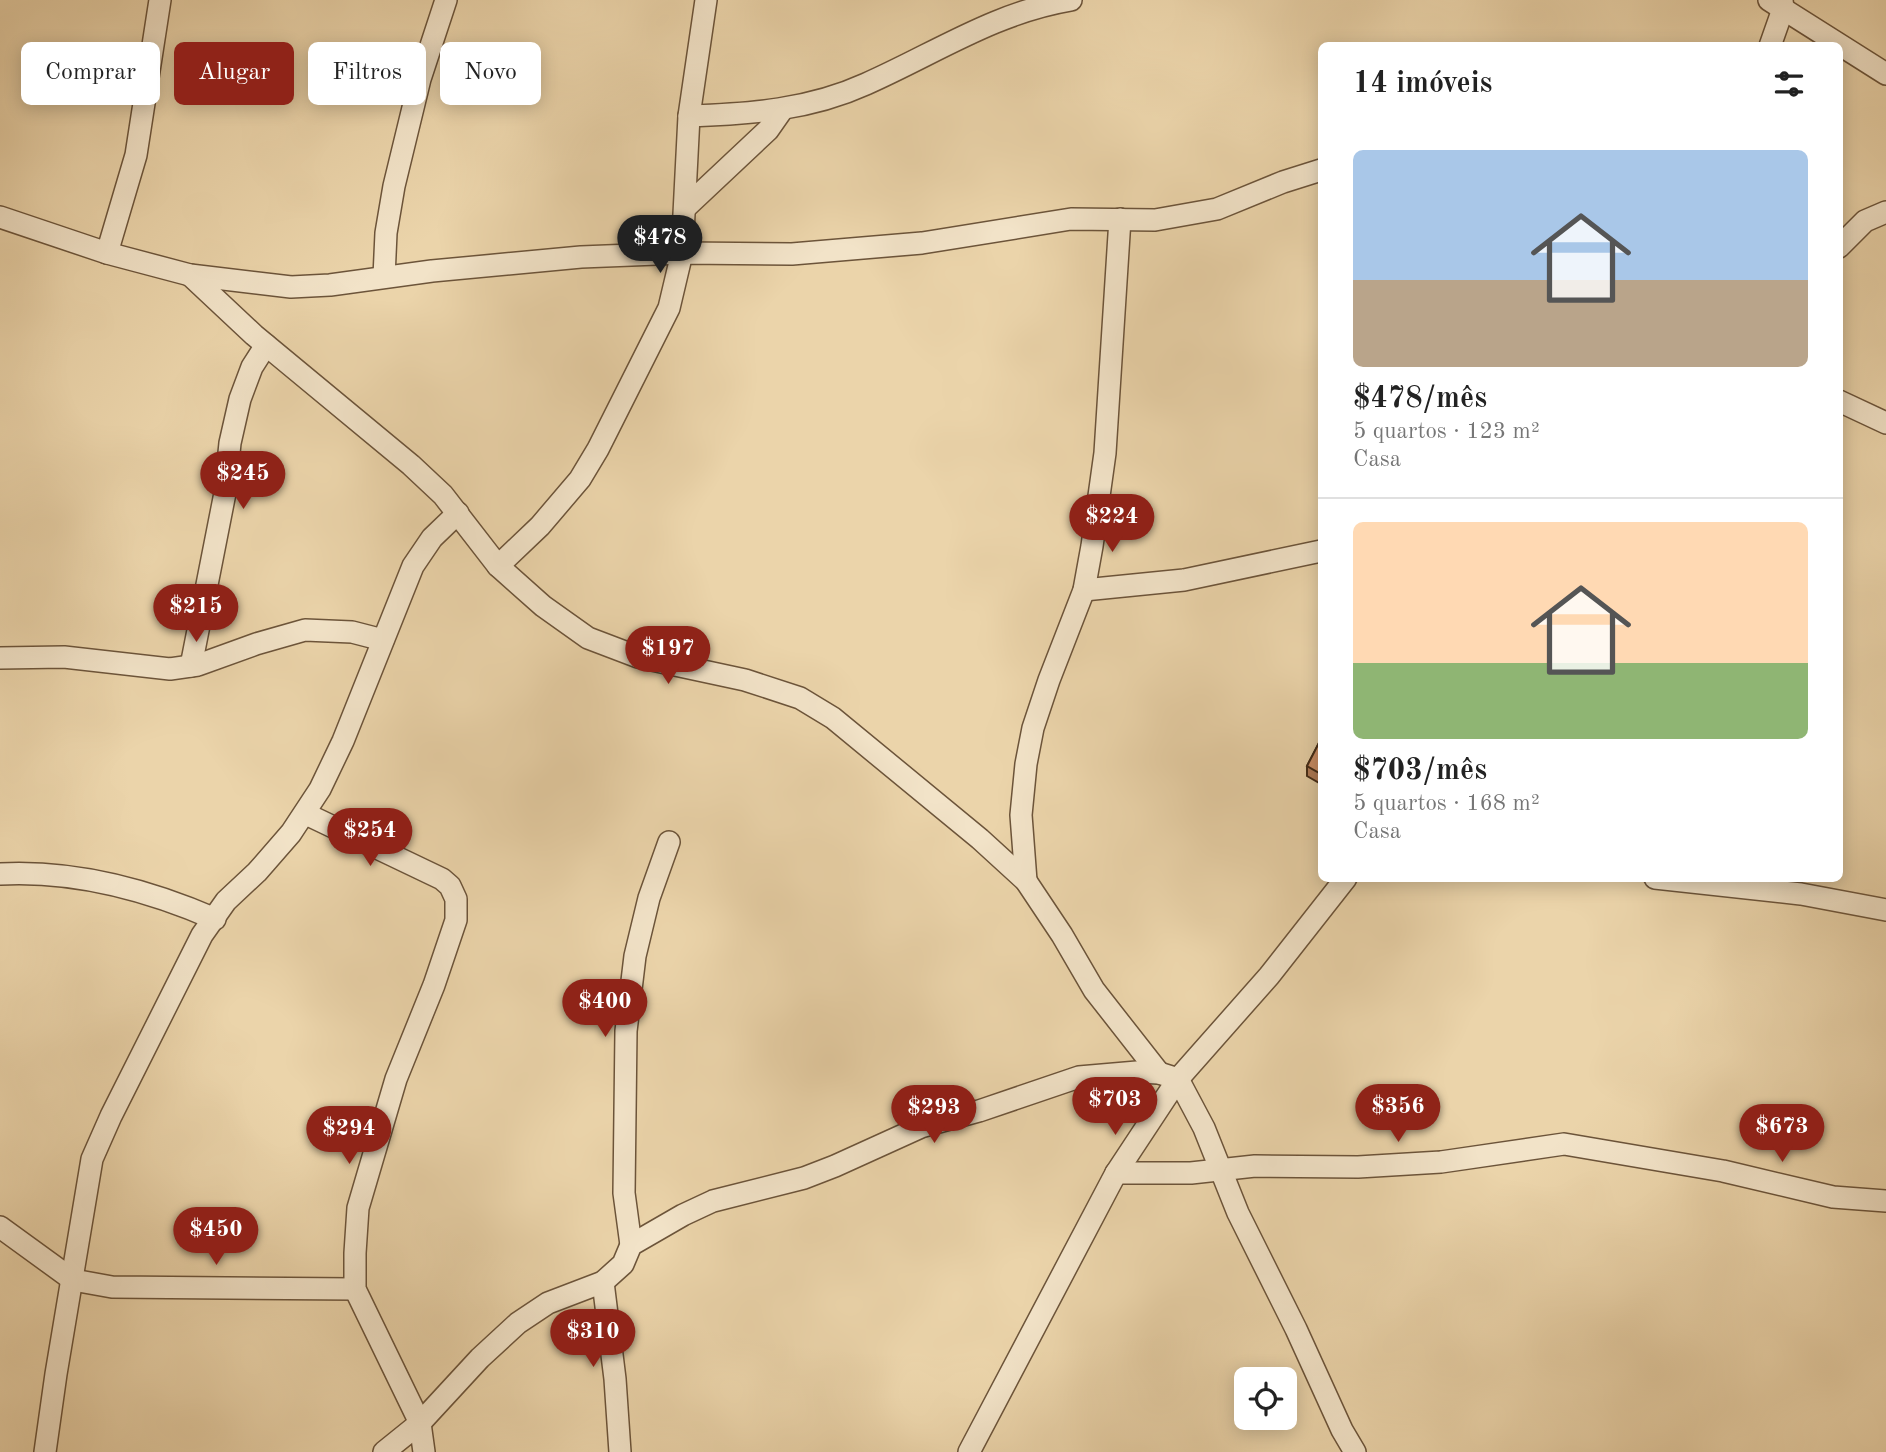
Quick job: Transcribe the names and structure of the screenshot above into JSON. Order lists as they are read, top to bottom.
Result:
{
  "page": {
    "chip": [
      "Comprar",
      "Alugar",
      "Filtros",
      "Novo"
    ],
    "heading": "14 imóveis",
    "list": [
      {
        "name": "$478/mês",
        "note": "5 quartos · 123 m² · Casa"
      },
      {
        "name": "$703/mês",
        "note": "5 quartos · 168 m² · Casa"
      }
    ],
    "price": [
      "$478",
      "$245",
      "$224",
      "$215",
      "$197",
      "$254",
      "$400",
      "$703",
      "$356",
      "$293",
      "$673",
      "$294",
      "$450",
      "$310"
    ]
  }
}
